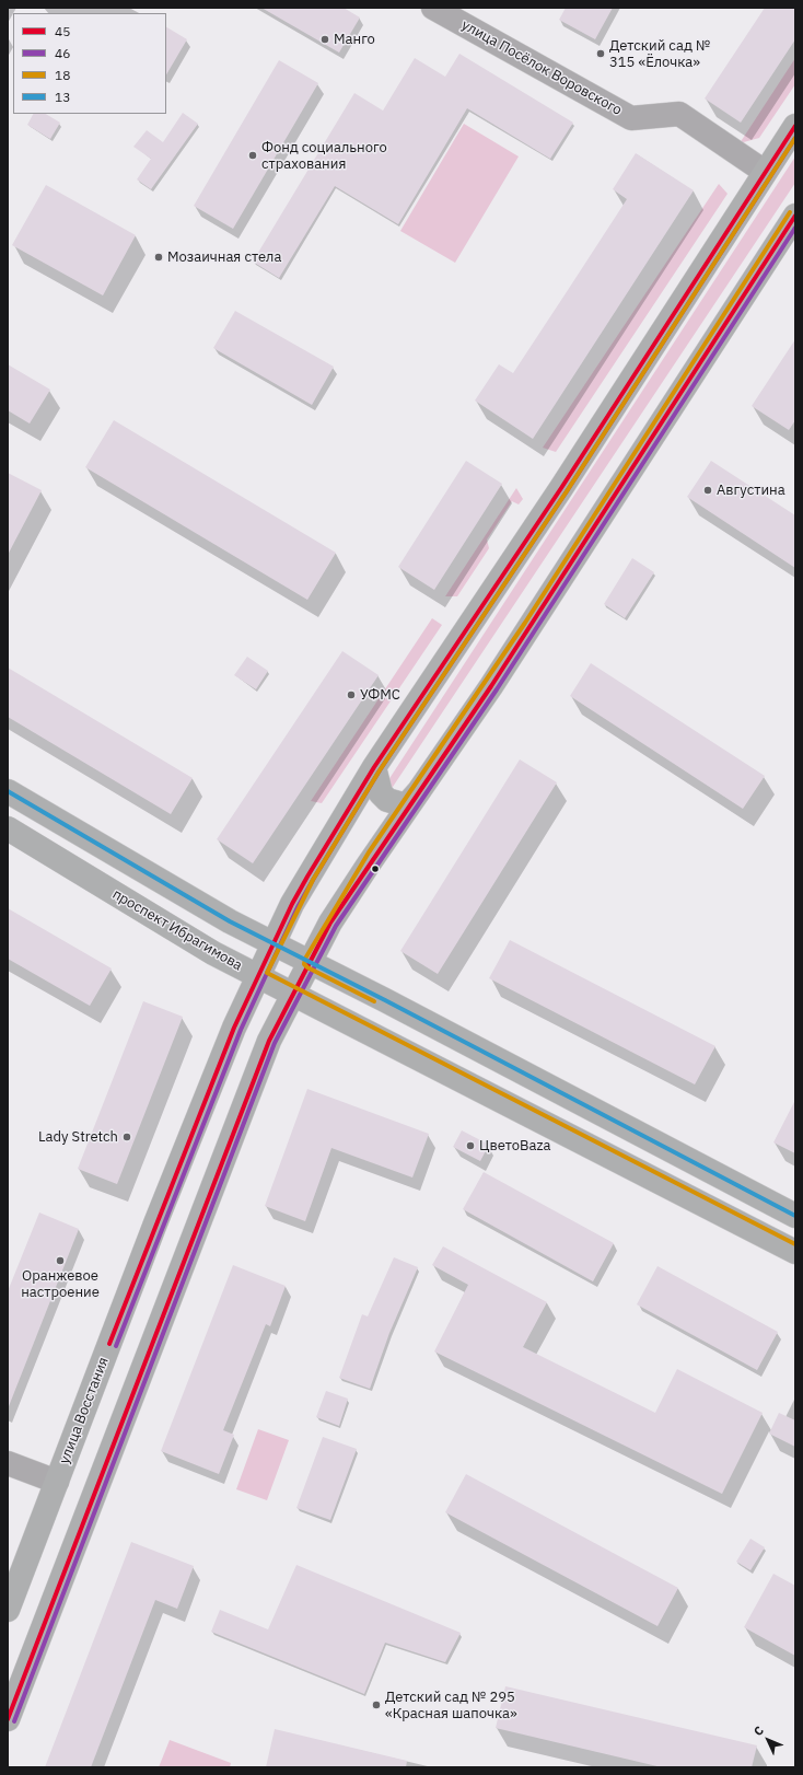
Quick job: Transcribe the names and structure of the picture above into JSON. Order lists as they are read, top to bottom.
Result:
{
  "streets": {
    "main road": ["проспект Ибрагимова", "улица Восстания"],
    "street": ["улица Посёлок Воровского"]
  },
  "crossings": [
    ["улица Посёлок Воровского", "улица Восстания"],
    ["проспект Ибрагимова", "улица Восстания"]
  ],
  "places": [
    "Манго",
    "Детский сад № 315 «Ёлочка»",
    "Фонд социального страхования",
    "Мозаичная стела",
    "Августина",
    "УФМС",
    "Lady Stretch",
    "ЦветоBaza",
    "Оранжевое настроение",
    "Детский сад № 295 «Красная шапочка»"
  ],
  "lines": [
    "transit line 45",
    "transit line 46",
    "transit line 18",
    "transit line 13"
  ],
  "legend": [
    "45",
    "46",
    "18",
    "13"
  ],
  "north": "top left"
}
